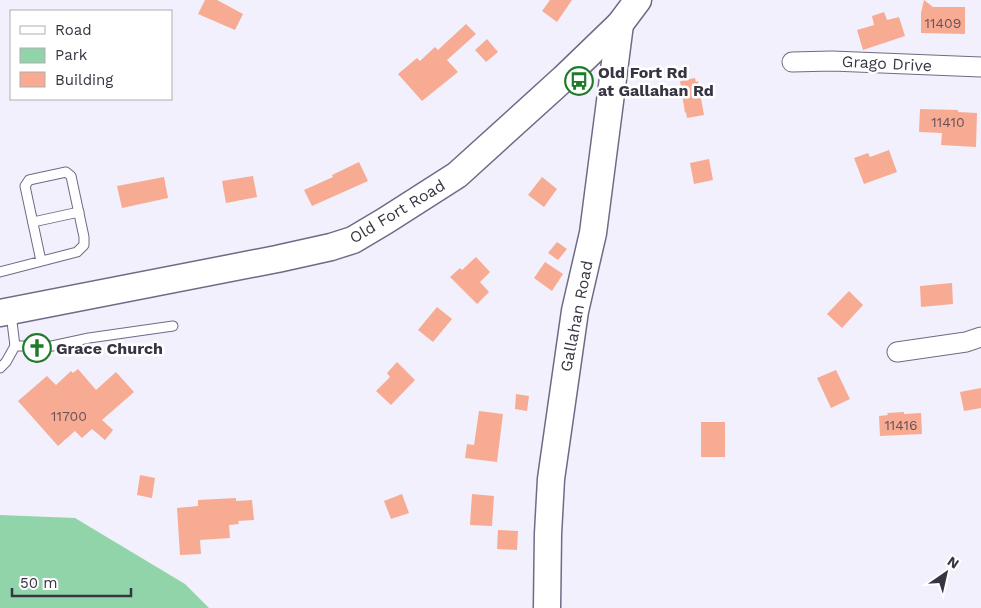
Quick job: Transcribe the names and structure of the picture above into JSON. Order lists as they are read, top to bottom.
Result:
{
  "streets": {
    "main road": ["Old Fort Road", "Gallahan Road"],
    "street": ["Grago Drive"]
  },
  "crossings": [
    ["Old Fort Road", "Gallahan Road"]
  ],
  "places": {
    "bus stop": ["Old Fort Rd at Gallahan Rd"],
    "church": ["Grace Church"]
  },
  "house_numbers": [
    "11409",
    "11410",
    "11700",
    "11416"
  ],
  "legend": ["Road", "Park", "Building"],
  "scale_bar": "50 m",
  "north": "top right"
}
